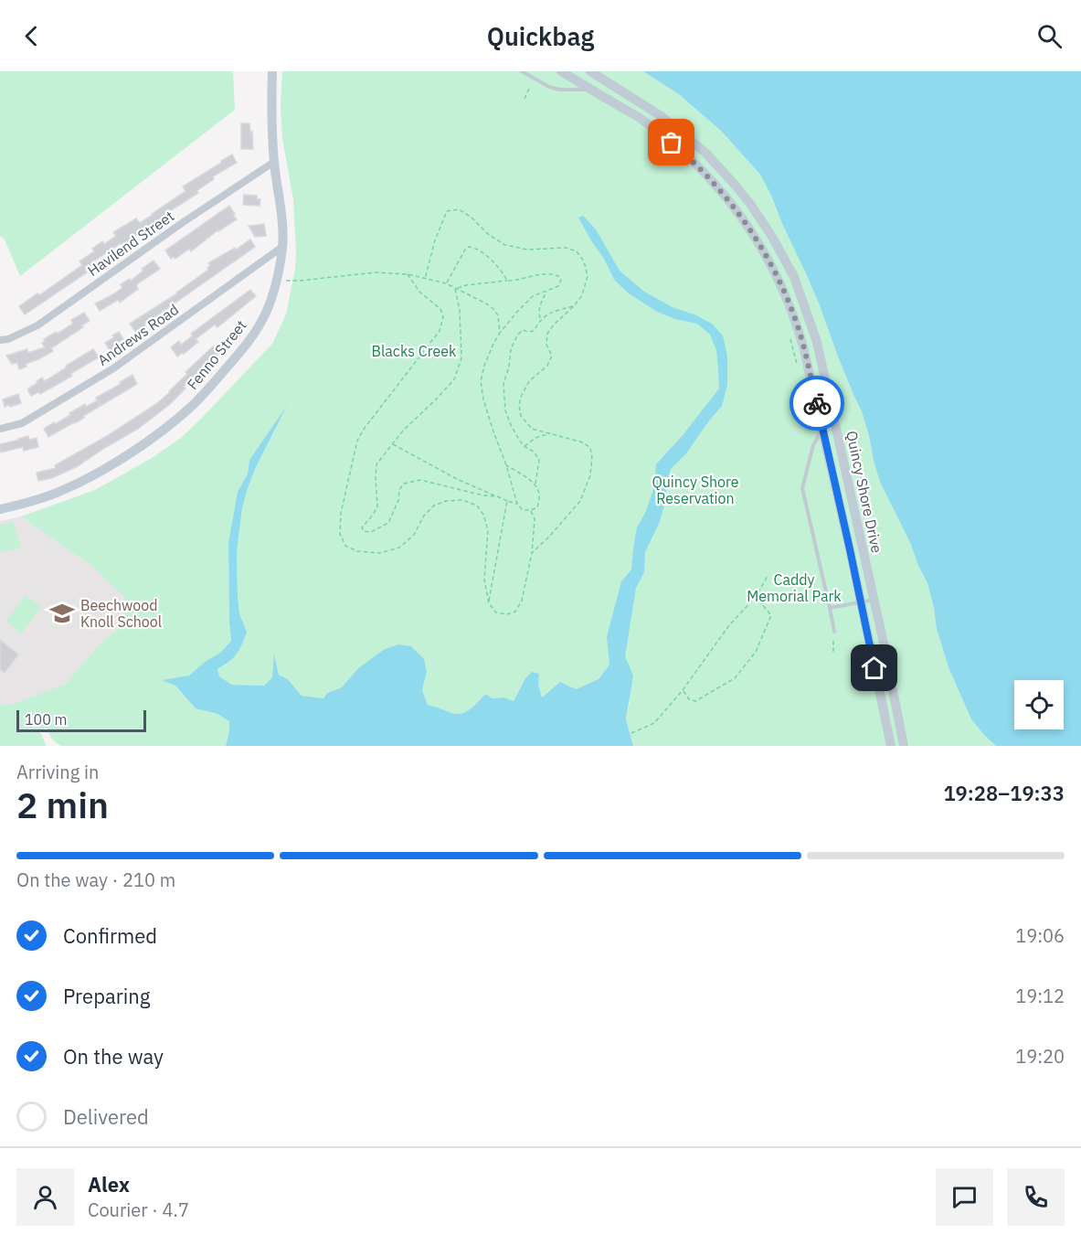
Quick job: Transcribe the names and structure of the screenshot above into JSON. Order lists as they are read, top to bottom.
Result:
{
  "streets": {
    "main road": ["Fenno Street", "Quincy Shore Drive"],
    "street": ["Havilend Street", "Andrews Road"]
  },
  "crossings": [
    ["Havilend Street", "Fenno Street"],
    ["Andrews Road", "Fenno Street"]
  ],
  "parks": ["Blacks Creek", "Quincy Shore Reservation", "Caddy Memorial Park"],
  "places": {
    "school or university": ["Beechwood Knoll School"]
  },
  "scale_bar": "100 m",
  "page": {
    "header": "Quickbag",
    "scale": "100 m",
    "heading": ["2 min", "Arriving in", "19:28–19:33"],
    "panel": ["Alex", "Courier · 4.7"],
    "bar": "On the way · 210 m",
    "list": [
      ["Confirmed", "19:06"],
      ["Preparing", "19:12"],
      ["On the way", "19:20"],
      "Delivered"
    ]
  }
}
